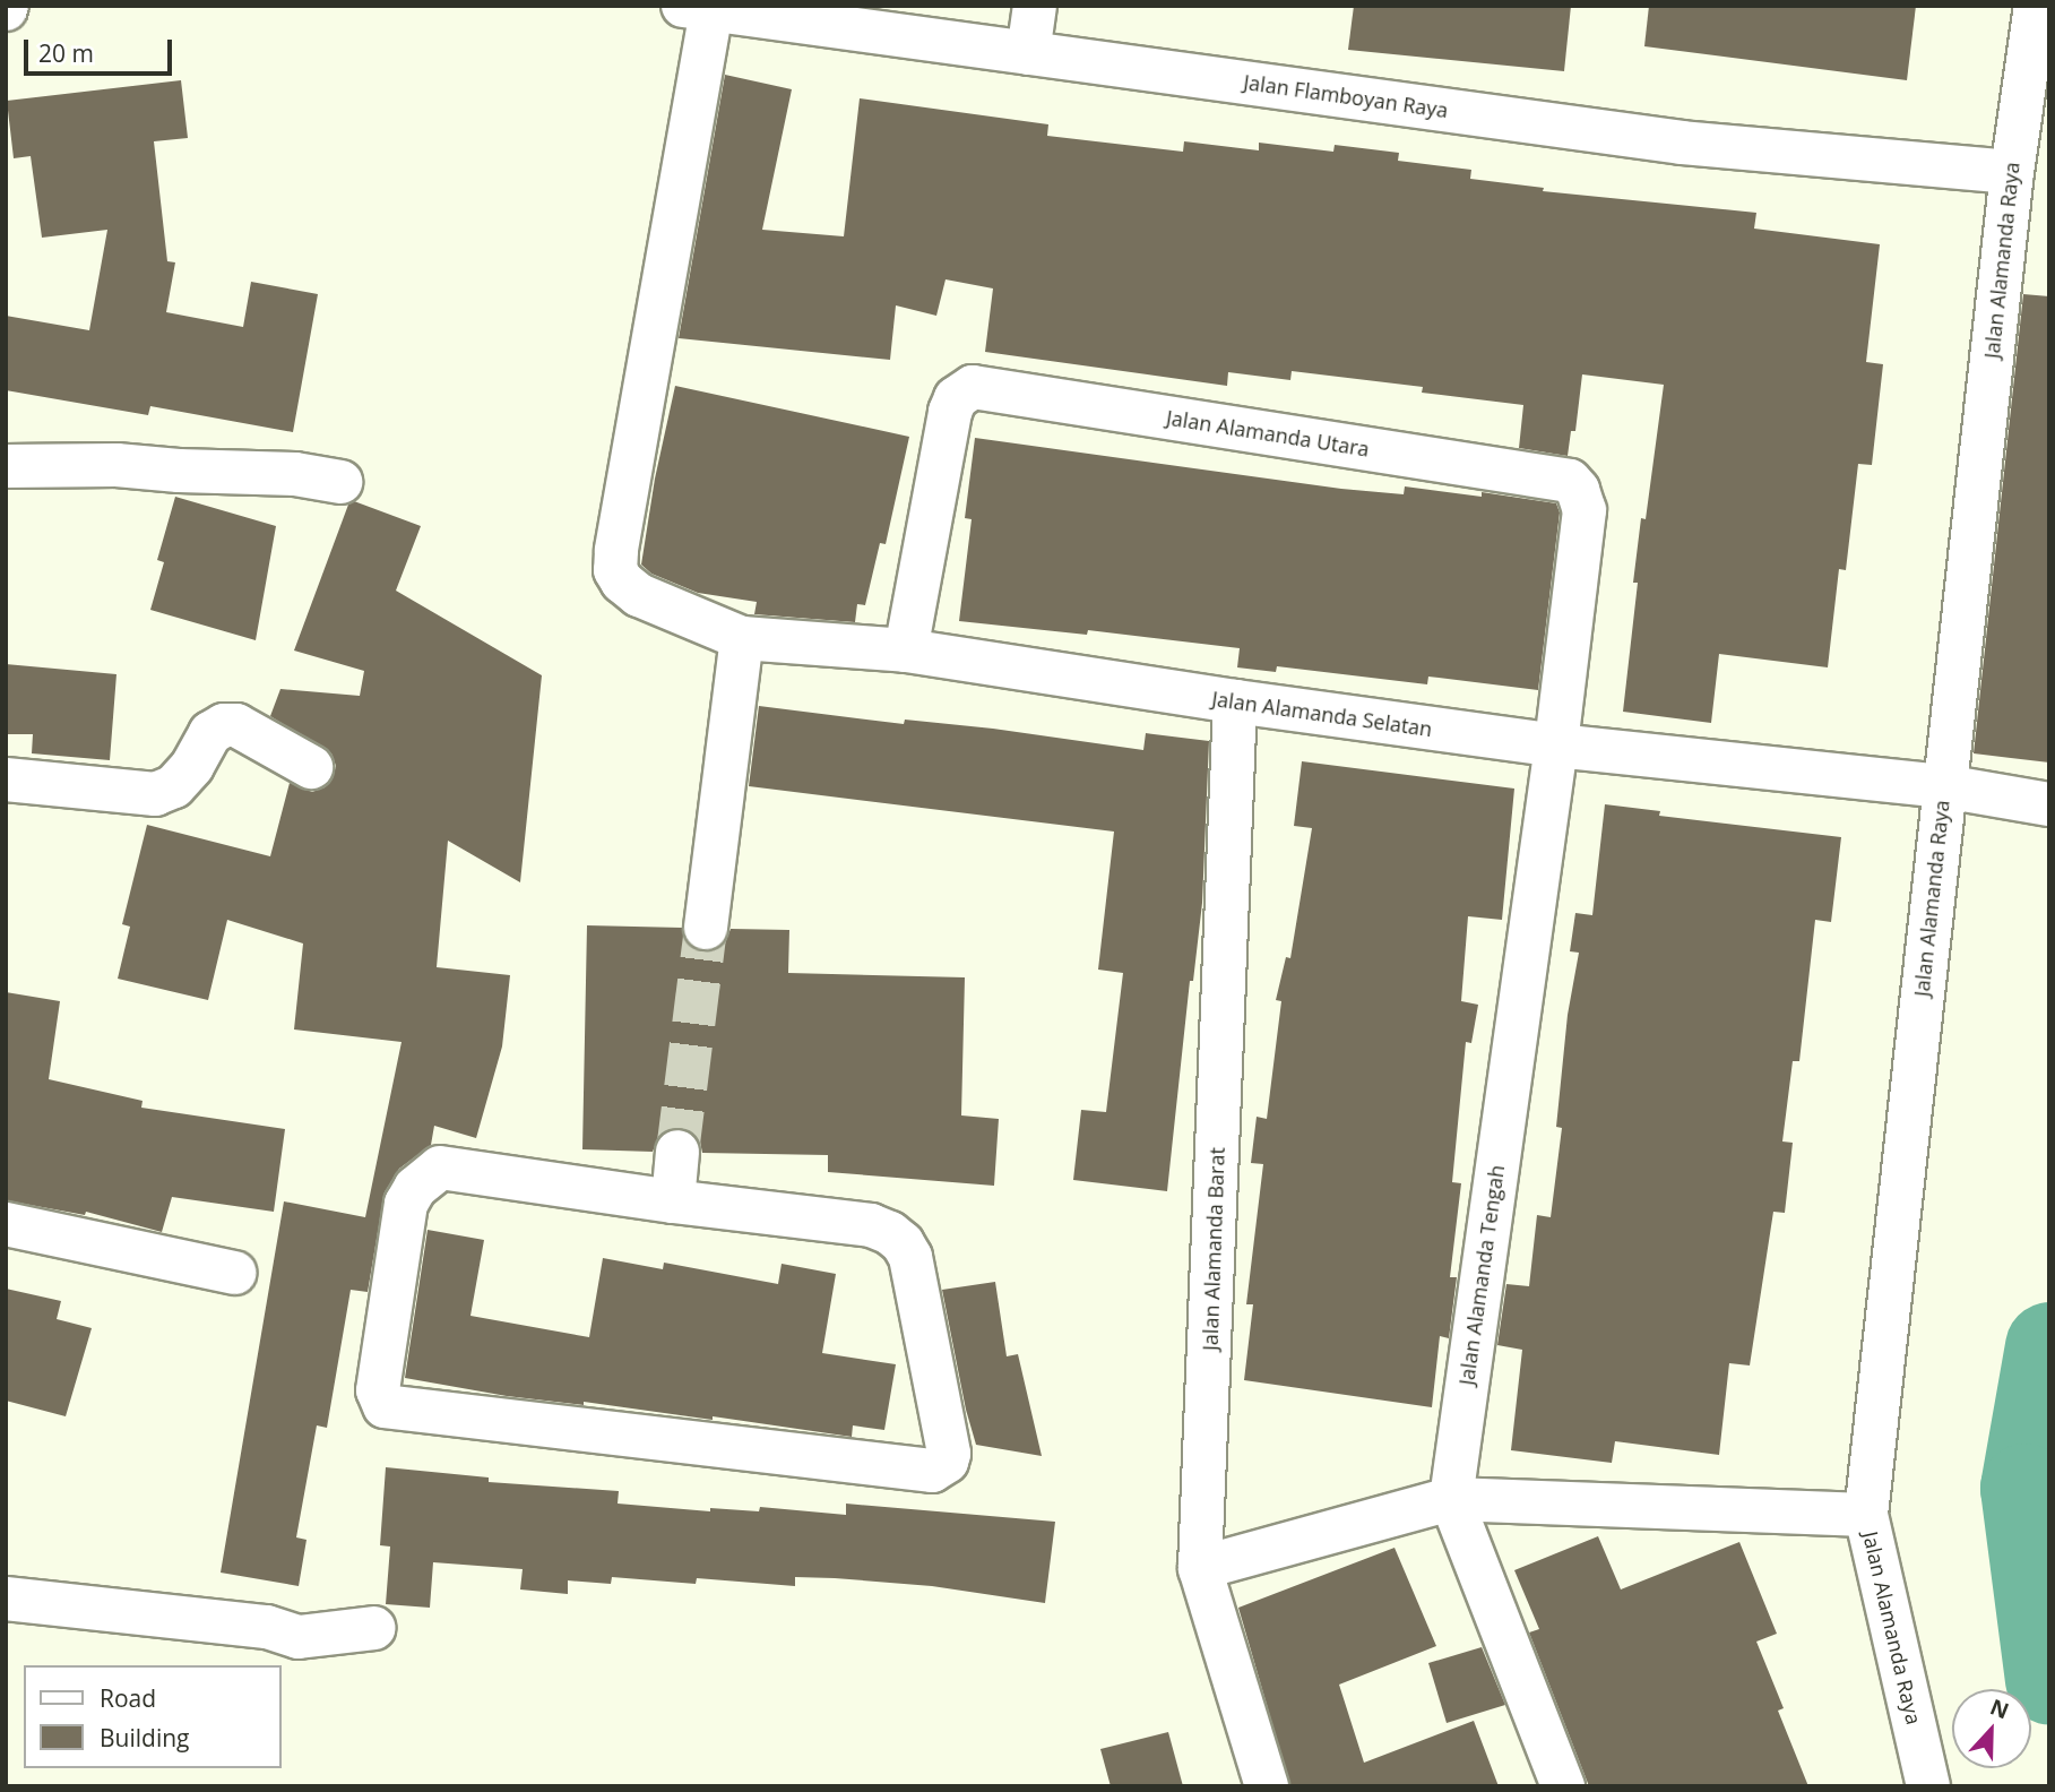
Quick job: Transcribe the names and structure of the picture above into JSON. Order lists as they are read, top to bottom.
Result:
{
  "streets": {
    "street": [
      "Jalan Flamboyan Raya",
      "Jalan Alamanda Raya",
      "Jalan Alamanda Utara",
      "Jalan Alamanda Selatan",
      "Jalan Alamanda Barat",
      "Jalan Alamanda Tengah"
    ]
  },
  "crossings": [
    ["Jalan Flamboyan Raya", "Jalan Alamanda Raya"],
    ["Jalan Flamboyan Raya", "Jalan Alamanda Selatan"],
    ["Jalan Alamanda Raya", "Jalan Alamanda Selatan"],
    ["Jalan Alamanda Utara", "Jalan Alamanda Selatan"],
    ["Jalan Alamanda Utara", "Jalan Alamanda Tengah"],
    ["Jalan Alamanda Selatan", "Jalan Alamanda Barat"],
    ["Jalan Alamanda Selatan", "Jalan Alamanda Tengah"]
  ],
  "legend": ["Road", "Building"],
  "scale_bar": "20 m",
  "north": "top"
}
